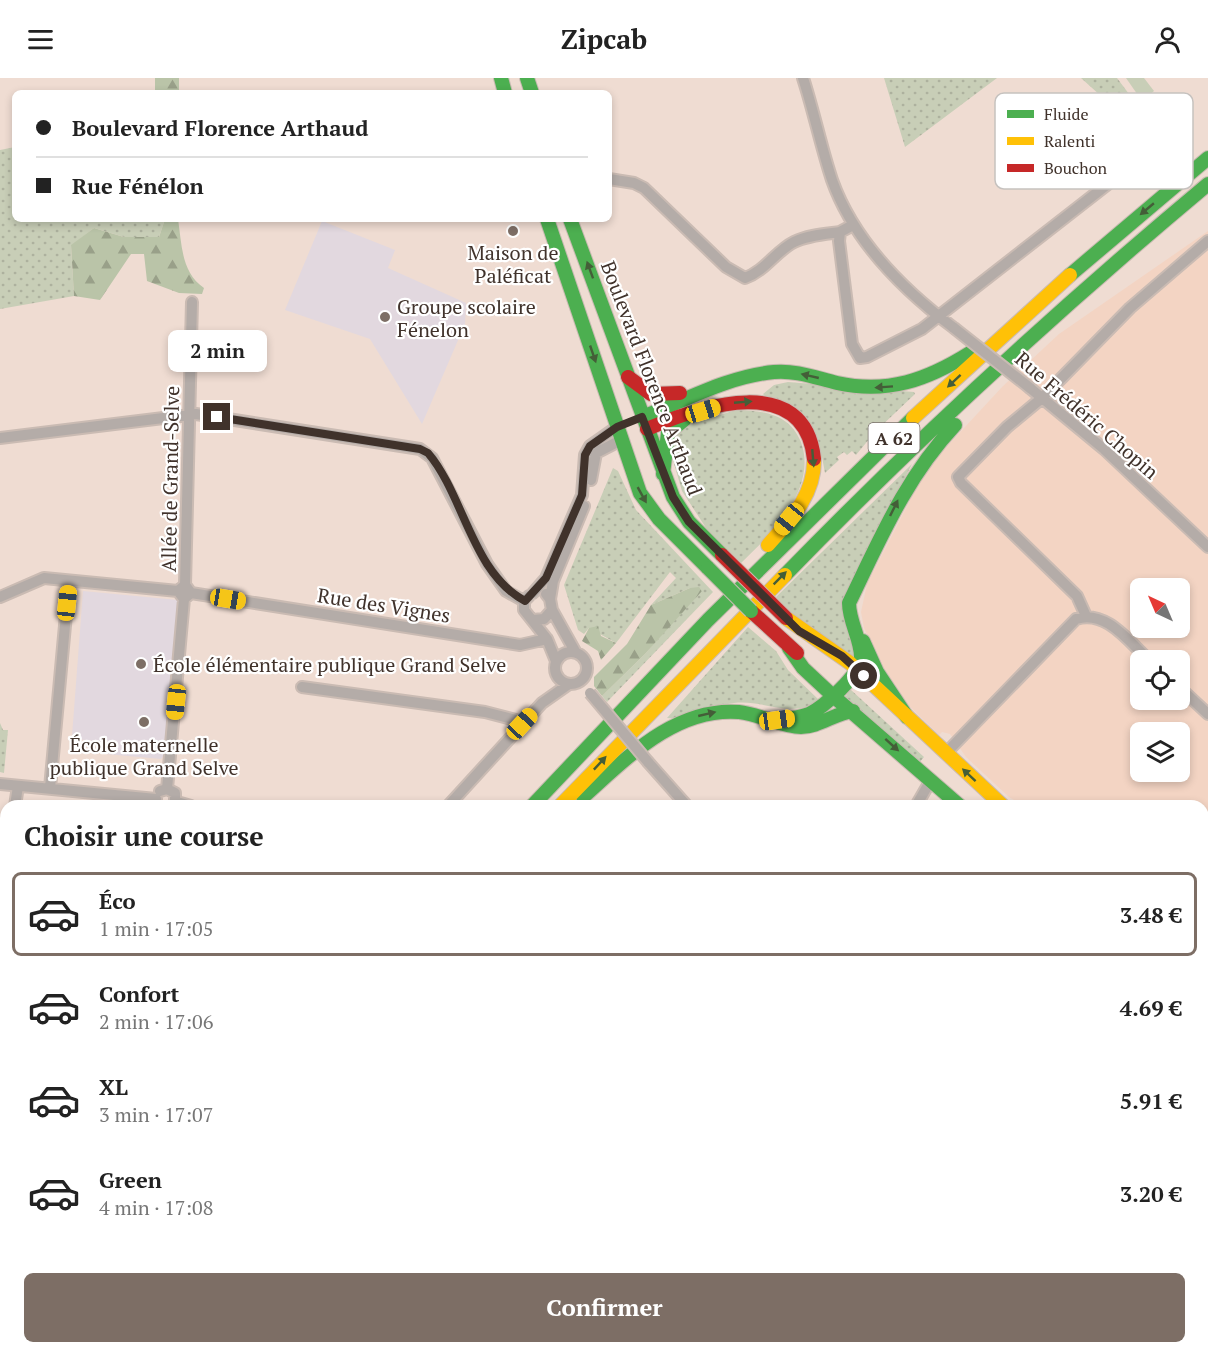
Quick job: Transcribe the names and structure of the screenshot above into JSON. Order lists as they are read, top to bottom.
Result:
{
  "streets": {
    "main road": ["Boulevard Florence Arthaud", "A 62"],
    "street": ["Rue Frédéric Chopin", "Allée de Grand-Selve", "Rue des Vignes"]
  },
  "crossings": [
    ["Allée de Grand-Selve", "Rue des Vignes"]
  ],
  "places": [
    "Maison de Paléficat",
    "Groupe scolaire Fénelon",
    "École élémentaire publique Grand Selve",
    "École maternelle publique Grand Selve"
  ],
  "legend": ["Fluide", "Ralenti", "Bouchon"],
  "north": "top left",
  "page": {
    "header": "Zipcab",
    "banner": ["Boulevard Florence Arthaud", "Rue Fénélon"],
    "bubble": "2 min",
    "heading": "Choisir une course",
    "list": [
      {
        "name": "Éco",
        "note": "1 min · 17:05",
        "value": "3.48 €"
      },
      {
        "name": "Confort",
        "note": "2 min · 17:06",
        "value": "4.69 €"
      },
      {
        "name": "XL",
        "note": "3 min · 17:07",
        "value": "5.91 €"
      },
      {
        "name": "Green",
        "note": "4 min · 17:08",
        "value": "3.20 €"
      }
    ],
    "buttons": "Confirmer"
  }
}
